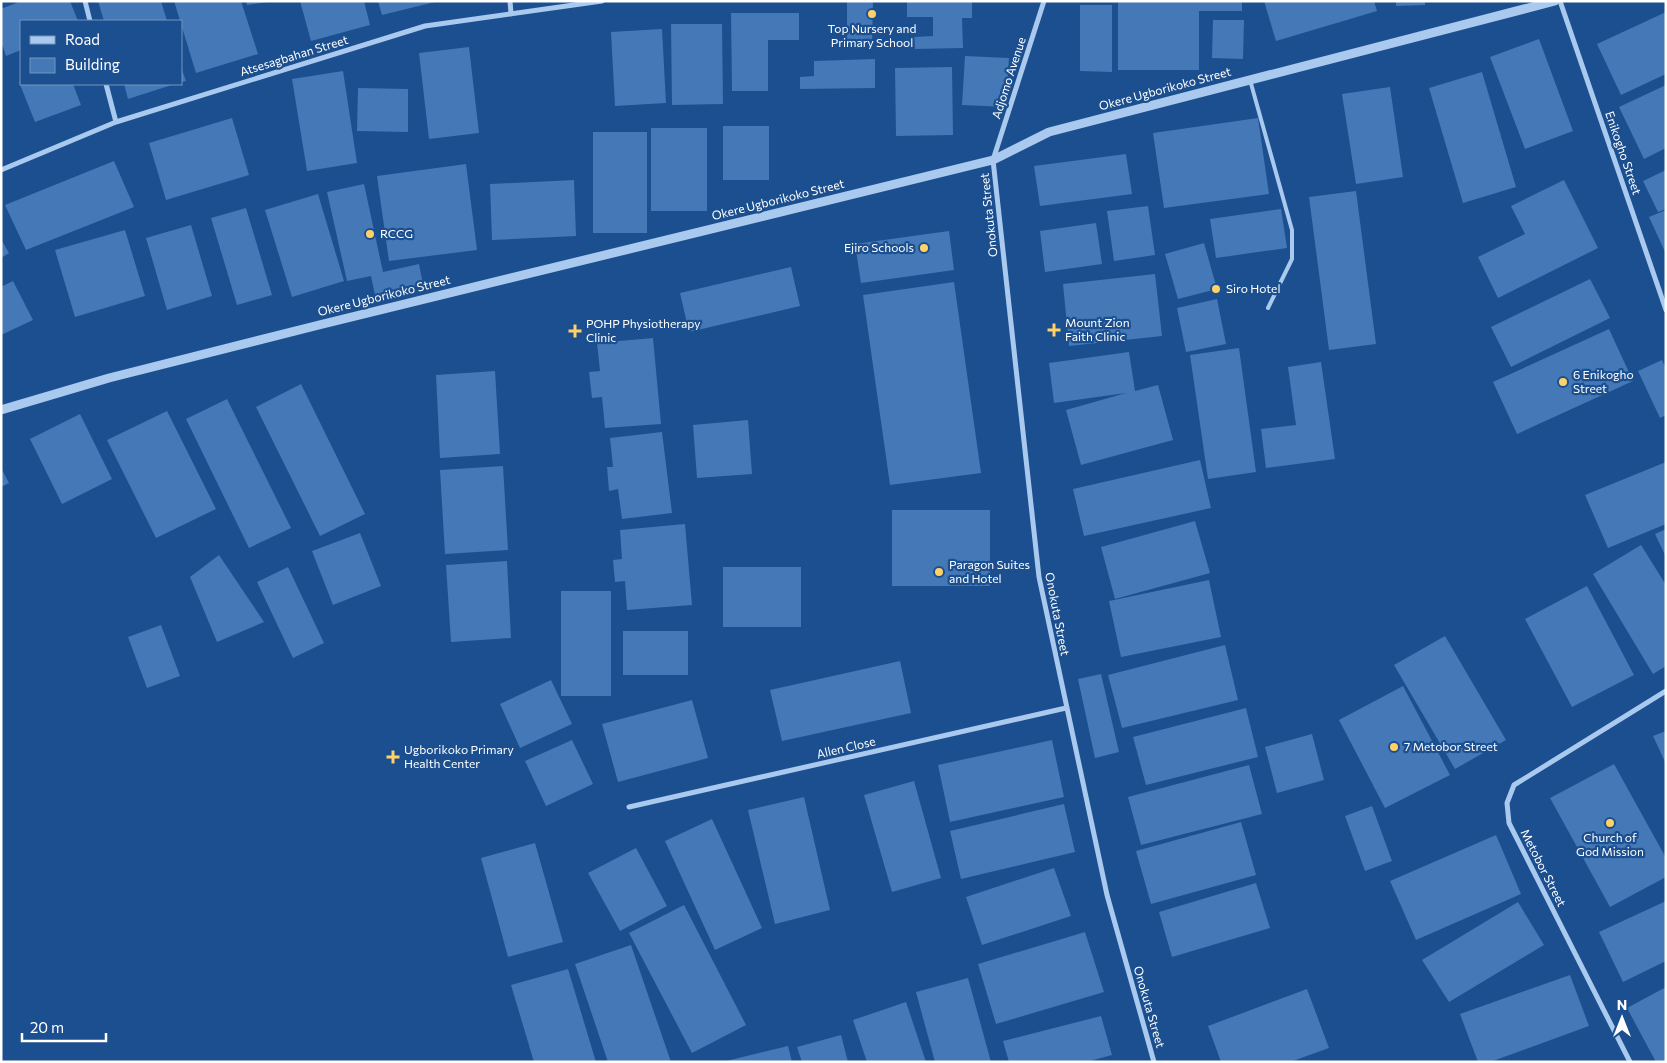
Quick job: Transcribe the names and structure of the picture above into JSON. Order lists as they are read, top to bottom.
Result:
{
  "streets": {
    "street": [
      "Atsesagbahan Street",
      "Adjomo Avenue",
      "Okere Ugborikoko Street",
      "Enikogho Street",
      "Onokuta Street",
      "Allen Close",
      "Metobor Street"
    ]
  },
  "crossings": [
    ["Adjomo Avenue", "Okere Ugborikoko Street"],
    ["Adjomo Avenue", "Onokuta Street"],
    ["Okere Ugborikoko Street", "Onokuta Street"],
    ["Onokuta Street", "Allen Close"]
  ],
  "places": {
    "other": [
      "Top Nursery and Primary School",
      "RCCG",
      "Ejiro Schools",
      "Siro Hotel",
      "6 Enikogho Street",
      "Paragon Suites and Hotel",
      "7 Metobor Street",
      "Church of God Mission"
    ],
    "health": ["Mount Zion Faith Clinic", "POHP Physiotherapy Clinic", "Ugborikoko Primary Health Center"]
  },
  "legend": ["Road", "Building"],
  "scale_bar": "20 m",
  "north": "top"
}
